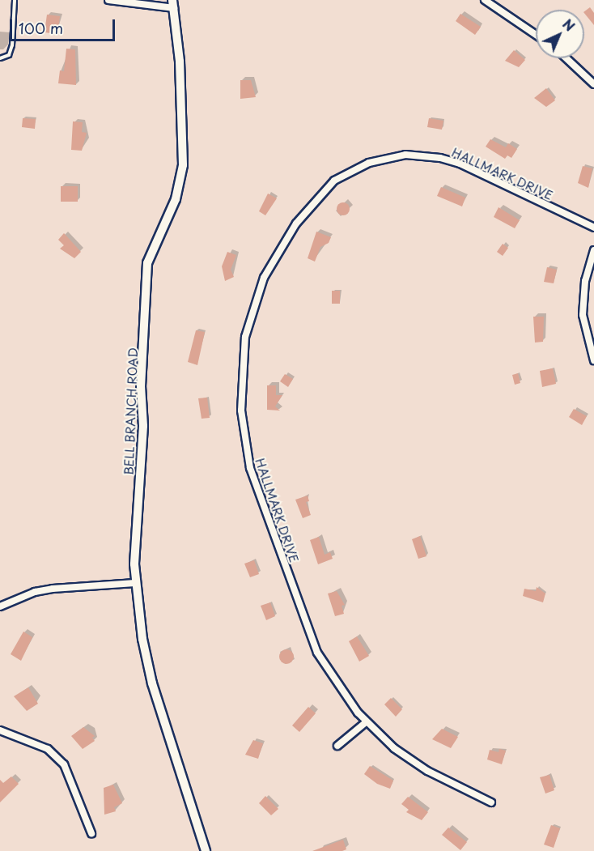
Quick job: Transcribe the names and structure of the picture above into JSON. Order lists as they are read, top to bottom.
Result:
{
  "streets": {
    "street": ["HALLMARK DRIVE", "BELL BRANCH ROAD"]
  },
  "scale_bar": "100 m",
  "north": "top right"
}
